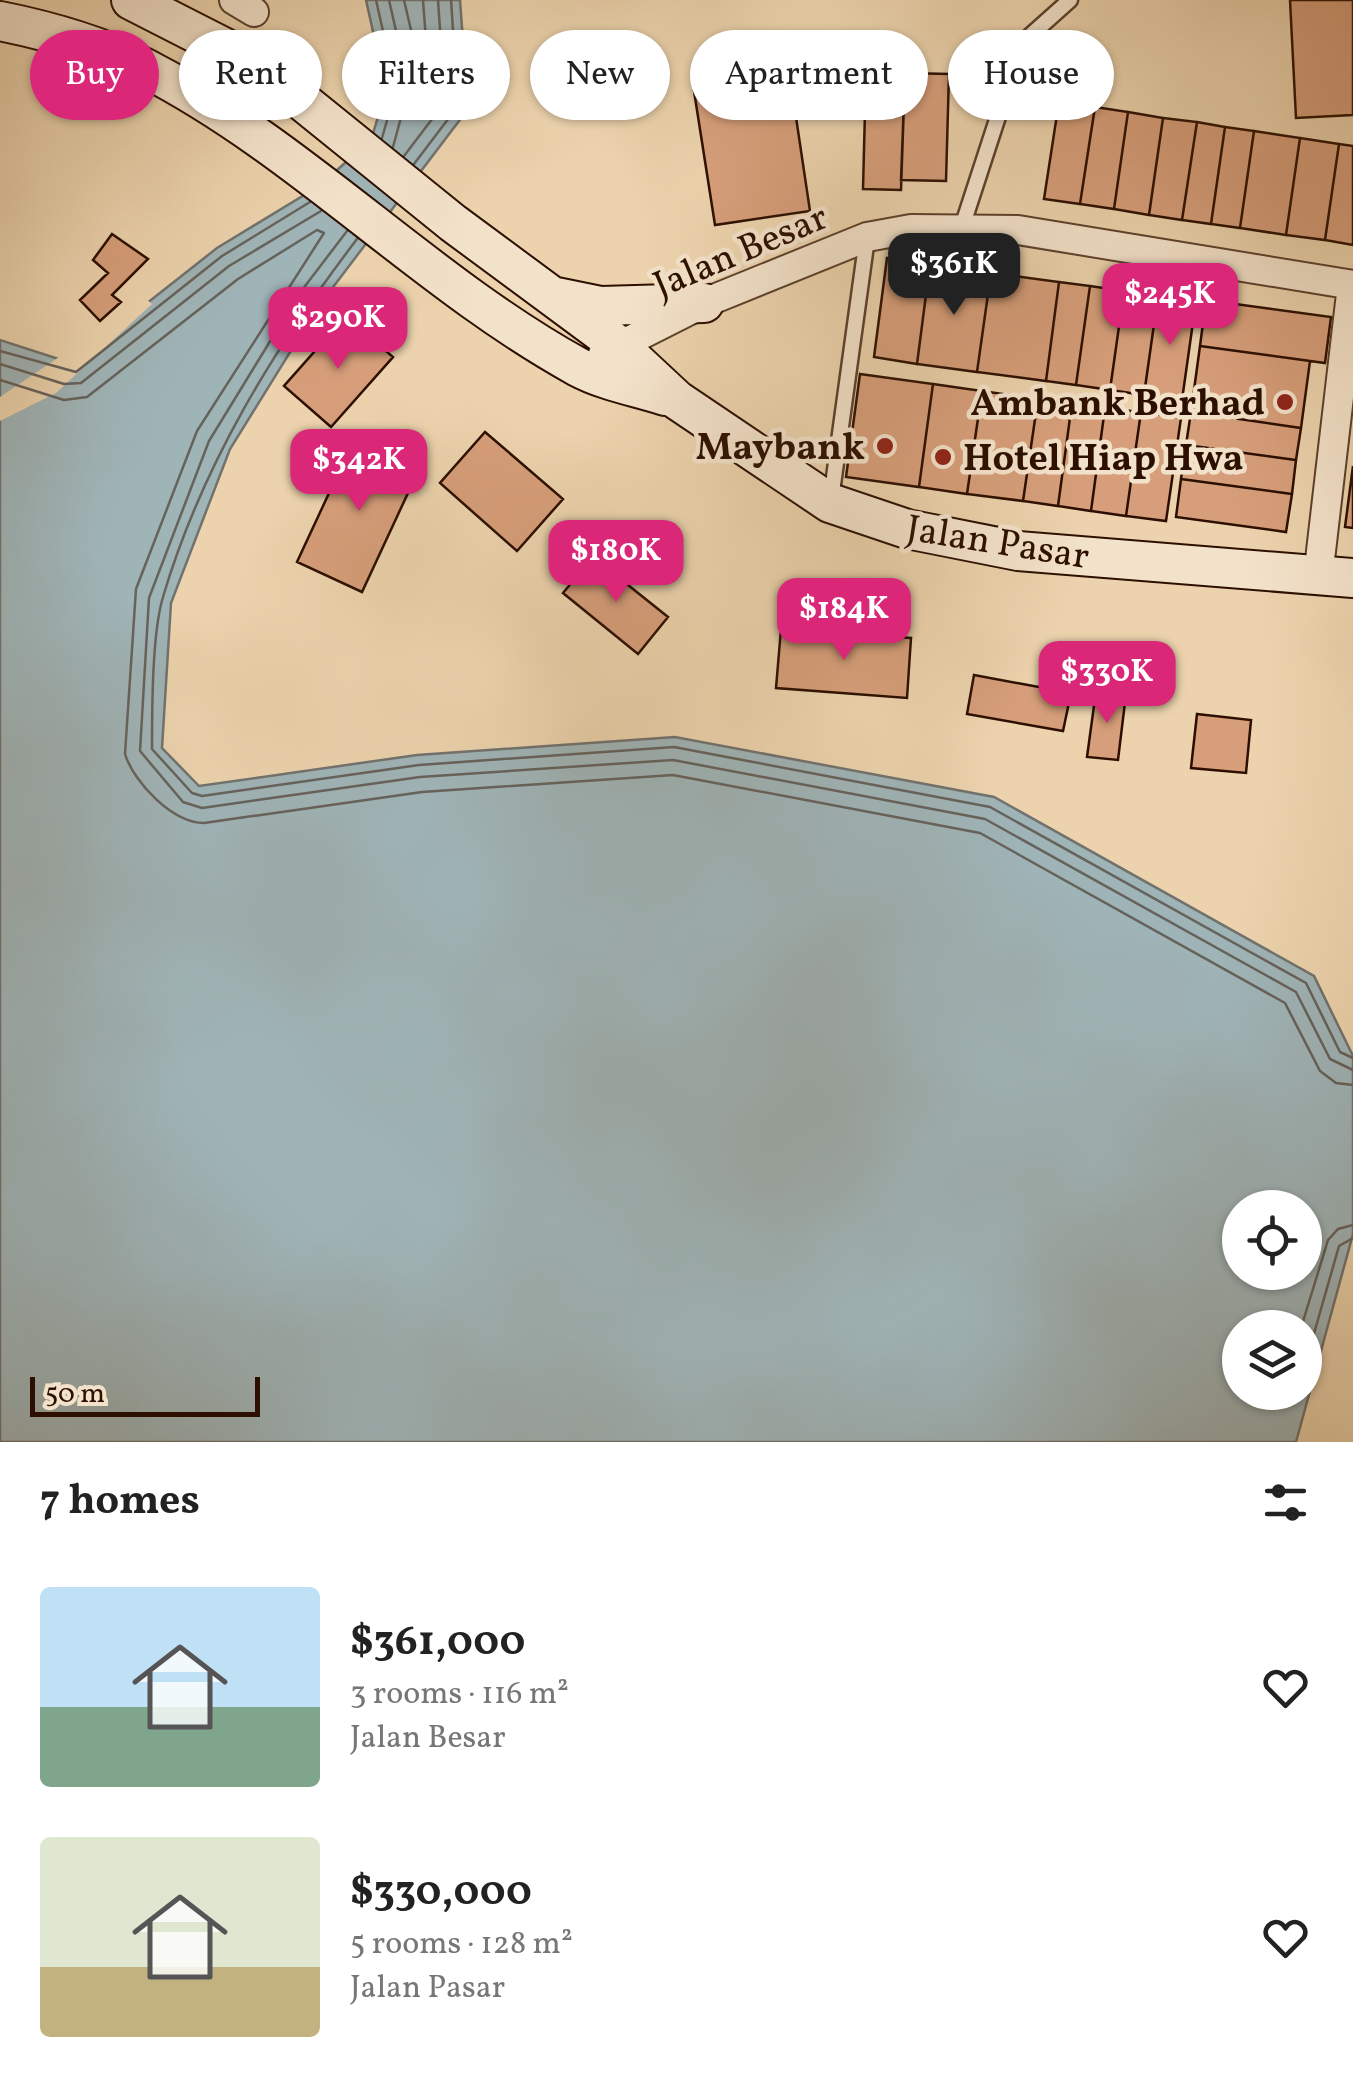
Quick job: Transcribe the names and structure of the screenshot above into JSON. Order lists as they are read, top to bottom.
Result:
{
  "streets": {
    "main road": ["Jalan Pasar"],
    "street": ["Jalan Besar"]
  },
  "places": ["Ambank Berhad", "Maybank", "Hotel Hiap Hwa"],
  "scale_bar": "50 m",
  "page": {
    "chip": [
      "Buy",
      "Rent",
      "Filters",
      "New",
      "Apartment",
      "House"
    ],
    "price": [
      "$361K",
      "$245K",
      "$290K",
      "$342K",
      "$180K",
      "$184K",
      "$330K"
    ],
    "scale": "50 m",
    "heading": "7 homes",
    "list": [
      {
        "name": "$361,000",
        "note": "3 rooms · 116 m² · Jalan Besar"
      },
      {
        "name": "$330,000",
        "note": "5 rooms · 128 m² · Jalan Pasar"
      }
    ]
  }
}
